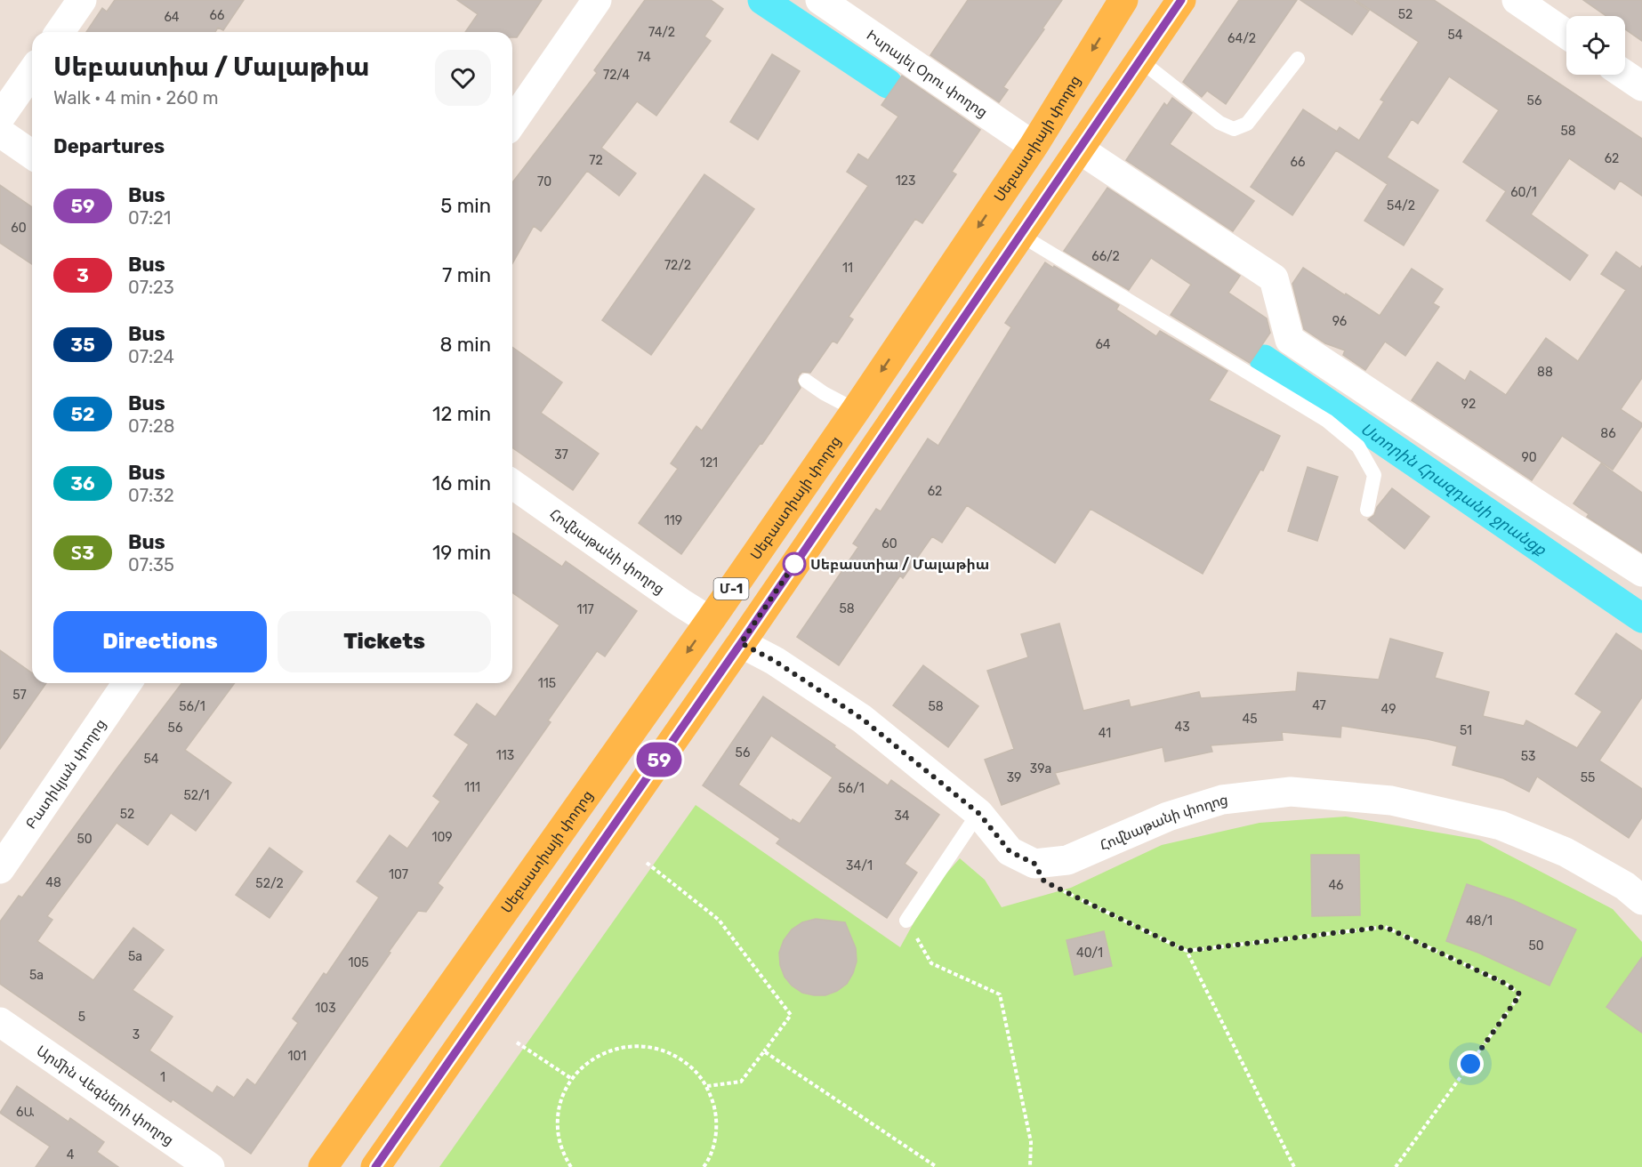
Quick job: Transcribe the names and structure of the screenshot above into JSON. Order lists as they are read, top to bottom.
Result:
{
  "streets": {
    "main road": ["Սեբաստիայի փողոց", "Մ-1"],
    "street": [
      "Իսրայել Օրու փողոց",
      "Հովնաթանի փողոց",
      "Բատիկյան փողոց",
      "Արմին Վեգների փողոց"
    ]
  },
  "crossings": [
    ["Իսրայել Օրու փողոց", "Սեբաստիայի փողոց"],
    ["Սեբաստիայի փողոց", "Հովնաթանի փողոց"]
  ],
  "water": ["Ստորին Հրազդանի ջրանցք"],
  "places": ["Սեբաստիա / Մալաթիա"],
  "lines": ["bus line 59"],
  "house_numbers": [
    "52",
    "66",
    "64",
    "74/2",
    "54",
    "64/2",
    "74",
    "72/4",
    "56",
    "58",
    "62",
    "72",
    "66",
    "123",
    "70",
    "60/1",
    "54/2",
    "60",
    "66/2",
    "72/2",
    "11",
    "96",
    "64",
    "88",
    "92",
    "86",
    "37",
    "90",
    "121",
    "62",
    "119",
    "60",
    "58",
    "117",
    "115",
    "57",
    "47",
    "56/1",
    "58",
    "49",
    "45",
    "43",
    "56",
    "51",
    "41",
    "56",
    "113",
    "53",
    "54",
    "39a",
    "39",
    "55",
    "111",
    "56/1",
    "52/1",
    "52",
    "34",
    "109",
    "50",
    "34/1",
    "107",
    "48",
    "52/2",
    "46",
    "48/1",
    "50",
    "40/1",
    "5a",
    "105",
    "5a",
    "103",
    "5",
    "3",
    "101",
    "1",
    "6Ա",
    "4"
  ],
  "page": {
    "on_map": "59",
    "heading": [
      ["Սեբաստիա / Մալաթիա", "Walk · 4 min · 260 m"],
      "Departures"
    ],
    "list": [
      {
        "mark": "59",
        "name": "Bus",
        "note": "07:21",
        "value": "5 min"
      },
      {
        "mark": "3",
        "name": "Bus",
        "note": "07:23",
        "value": "7 min"
      },
      {
        "mark": "35",
        "name": "Bus",
        "note": "07:24",
        "value": "8 min"
      },
      {
        "mark": "52",
        "name": "Bus",
        "note": "07:28",
        "value": "12 min"
      },
      {
        "mark": "36",
        "name": "Bus",
        "note": "07:32",
        "value": "16 min"
      },
      {
        "mark": "Տ3",
        "name": "Bus",
        "note": "07:35",
        "value": "19 min"
      }
    ],
    "buttons": ["Directions", "Tickets"]
  }
}
